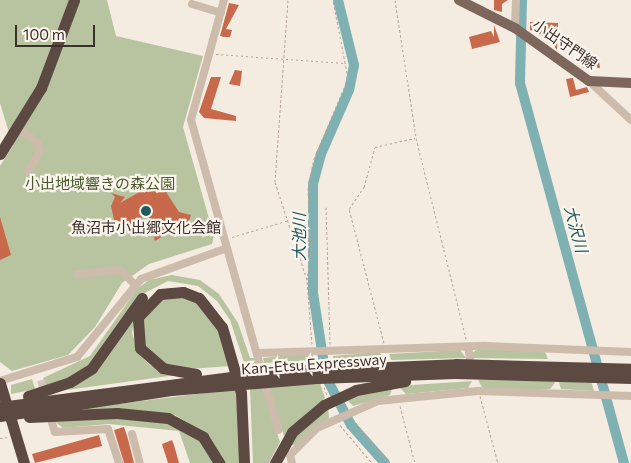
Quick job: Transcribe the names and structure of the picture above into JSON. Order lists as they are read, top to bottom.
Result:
{
  "streets": {
    "highway": ["Kan-Etsu Expressway"],
    "main road": ["小出守門線"]
  },
  "water": ["大沢川", "大池川"],
  "parks": ["小出地域響きの森公園"],
  "places": ["魚沼市小出郷文化会館"],
  "scale_bar": "100 m"
}
